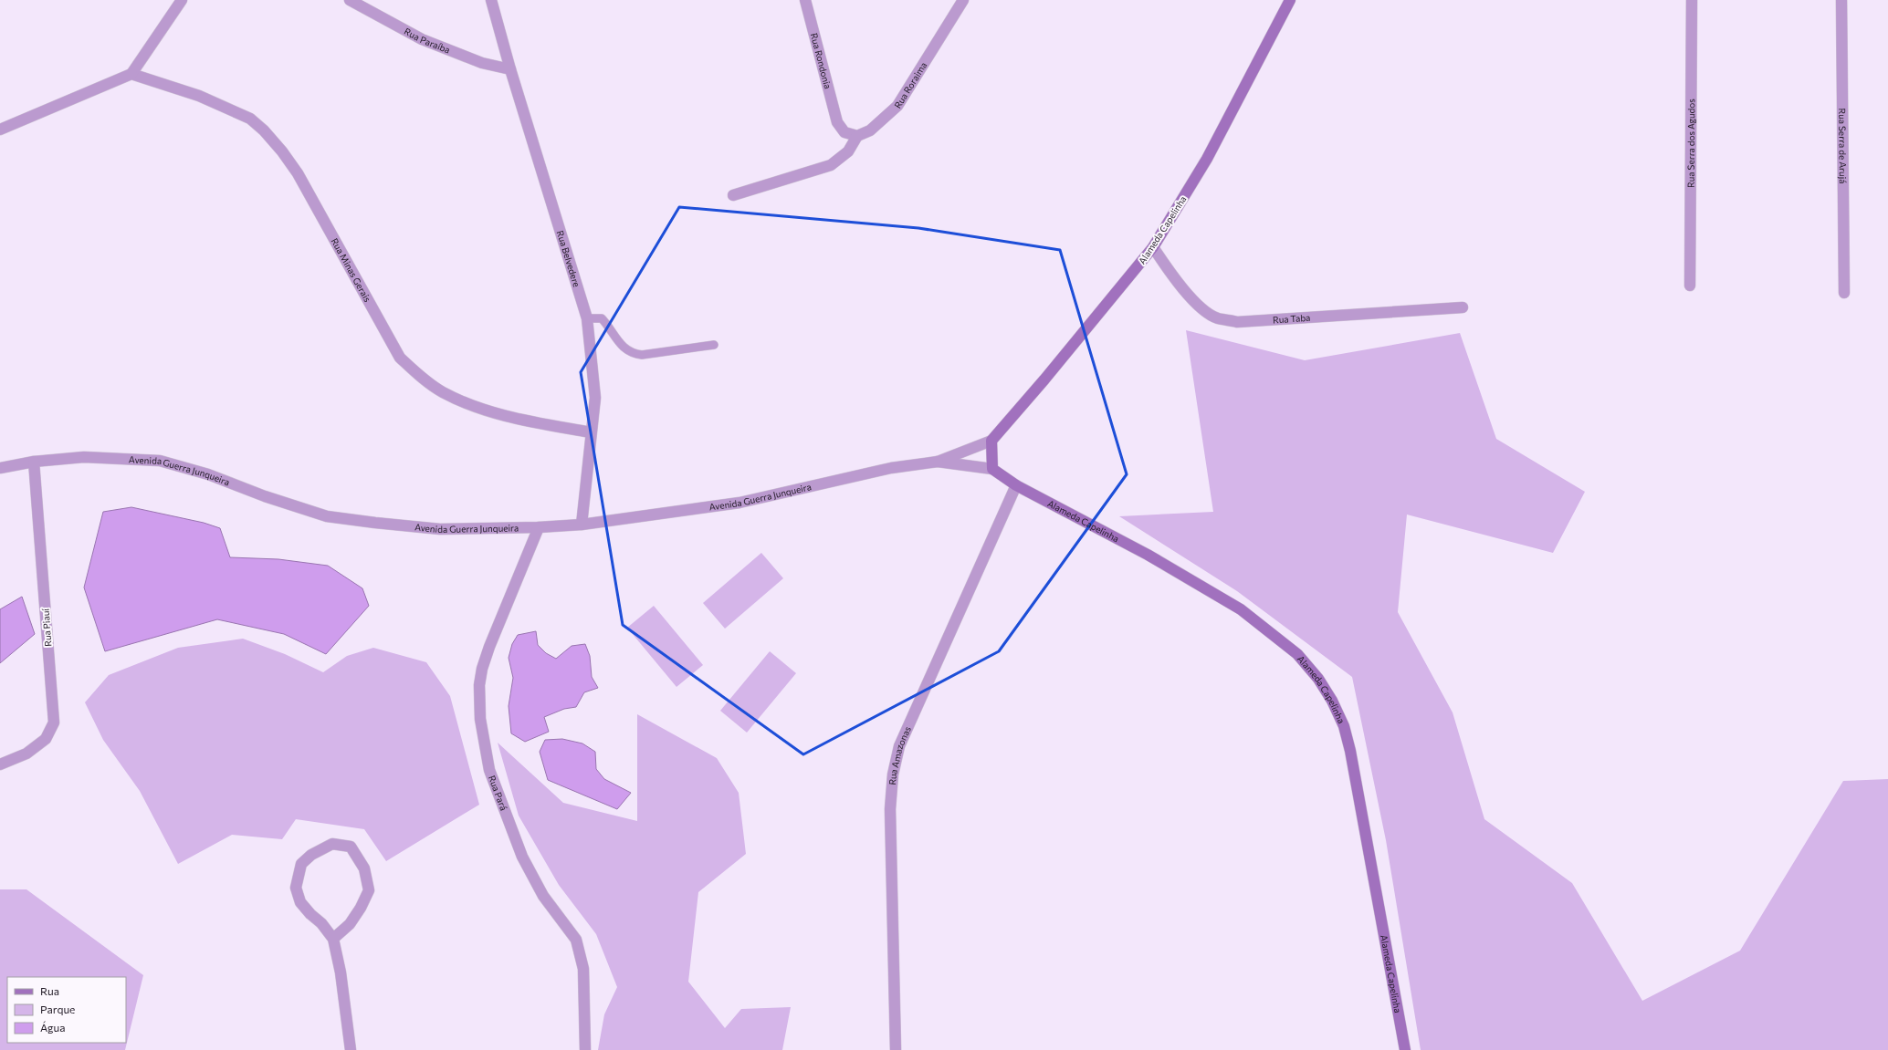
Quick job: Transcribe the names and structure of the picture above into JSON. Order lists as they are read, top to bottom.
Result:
{
  "streets": {
    "street": [
      "Rua Paraíba",
      "Rua Rondonia",
      "Rua Roraima",
      "Rua Serra dos Agudos",
      "Rua Serra de Arujá",
      "Alameda Capelinha",
      "Rua Belvedere",
      "Rua Minas Gerais",
      "Rua Taba",
      "Avenida Guerra Junqueira",
      "Rua Piauí",
      "Rua Amazonas",
      "Rua Pará"
    ]
  },
  "crossings": [
    ["Rua Paraíba", "Rua Belvedere"],
    ["Rua Rondonia", "Rua Roraima"],
    ["Alameda Capelinha", "Rua Taba"],
    ["Alameda Capelinha", "Avenida Guerra Junqueira"],
    ["Alameda Capelinha", "Rua Amazonas"],
    ["Rua Belvedere", "Rua Minas Gerais"],
    ["Rua Belvedere", "Avenida Guerra Junqueira"],
    ["Avenida Guerra Junqueira", "Rua Piauí"],
    ["Avenida Guerra Junqueira", "Rua Pará"]
  ],
  "legend": ["Rua", "Parque", "Água"]
}
